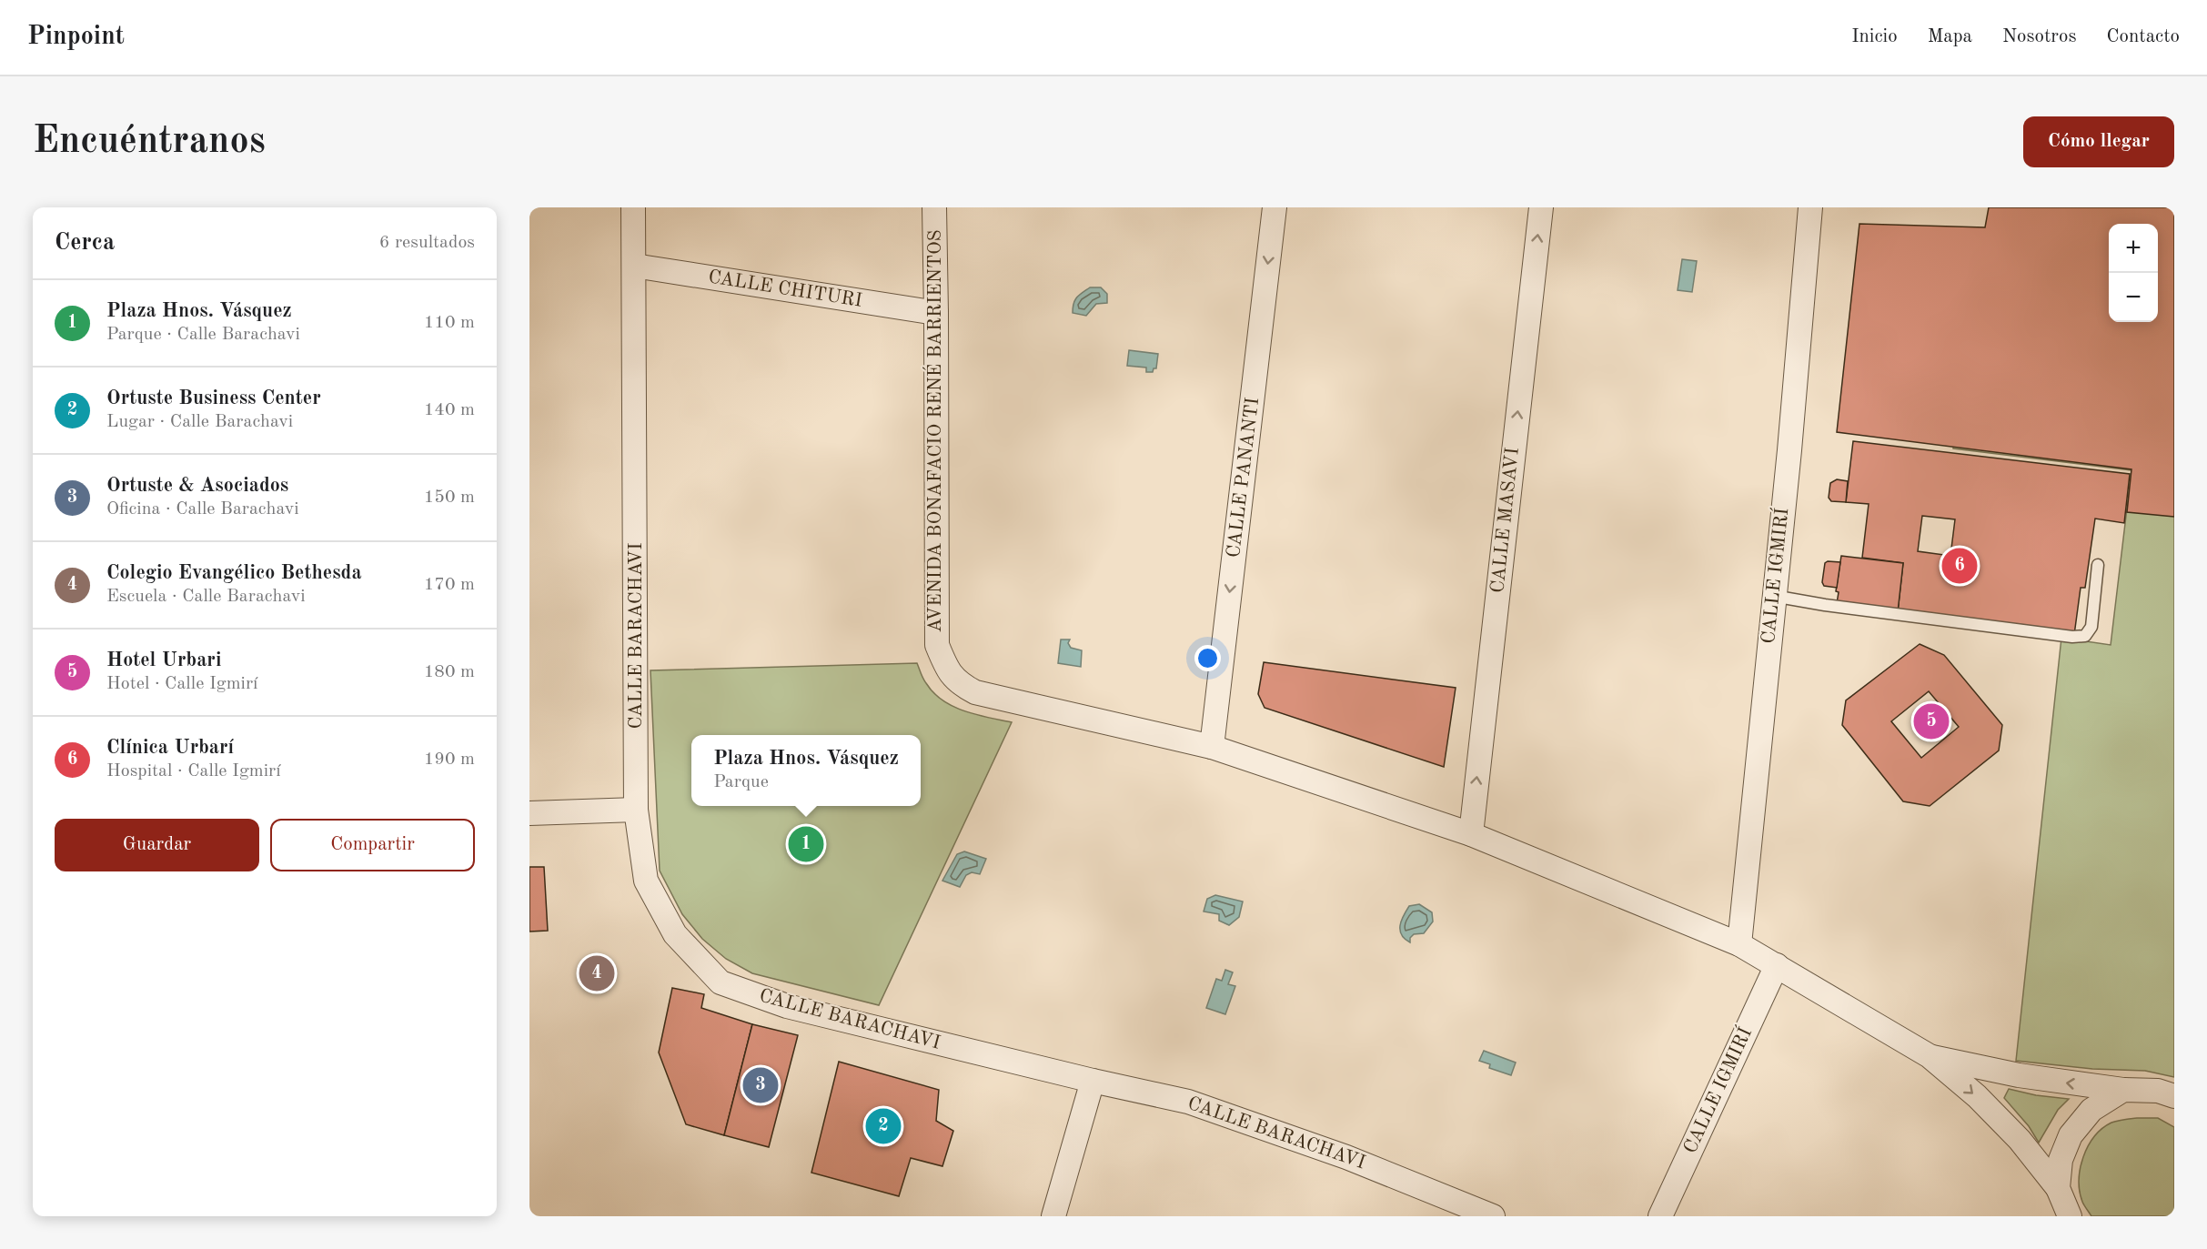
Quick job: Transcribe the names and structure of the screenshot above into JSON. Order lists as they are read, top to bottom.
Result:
{
  "streets": {
    "street": [
      "CALLE CHITURI",
      "AVENIDA BONAFACIO RENÉ BARRIENTOS",
      "CALLE PANANTI",
      "CALLE MASAVI",
      "CALLE IGMIRÍ",
      "CALLE BARACHAVI"
    ]
  },
  "crossings": [
    ["CALLE CHITURI", "AVENIDA BONAFACIO RENÉ BARRIENTOS"],
    ["CALLE CHITURI", "CALLE BARACHAVI"],
    ["AVENIDA BONAFACIO RENÉ BARRIENTOS", "CALLE PANANTI"],
    ["AVENIDA BONAFACIO RENÉ BARRIENTOS", "CALLE MASAVI"],
    ["AVENIDA BONAFACIO RENÉ BARRIENTOS", "CALLE IGMIRÍ"]
  ],
  "one_way": ["CALLE PANANTI", "CALLE MASAVI"],
  "page": {
    "header": "Pinpoint",
    "nav": [
      "Inicio",
      "Mapa",
      "Nosotros",
      "Contacto"
    ],
    "buttons": [
      "Cómo llegar",
      ["Guardar", "Compartir"]
    ],
    "title": "Encuéntranos",
    "heading": ["Cerca", "6 resultados"],
    "map_buttons": ["+", "−"],
    "list": [
      {
        "mark": "1",
        "name": "Plaza Hnos. Vásquez",
        "note": "Parque · Calle Barachavi",
        "value": "110 m"
      },
      {
        "mark": "2",
        "name": "Ortuste Business Center",
        "note": "Lugar · Calle Barachavi",
        "value": "140 m"
      },
      {
        "mark": "3",
        "name": "Ortuste & Asociados",
        "note": "Oficina · Calle Barachavi",
        "value": "150 m"
      },
      {
        "mark": "4",
        "name": "Colegio Evangélico Bethesda",
        "note": "Escuela · Calle Barachavi",
        "value": "170 m"
      },
      {
        "mark": "5",
        "name": "Hotel Urbari",
        "note": "Hotel · Calle Igmirí",
        "value": "180 m"
      },
      {
        "mark": "6",
        "name": "Clínica Urbarí",
        "note": "Hospital · Calle Igmirí",
        "value": "190 m"
      }
    ],
    "pins": [
      "6",
      "5",
      "1",
      "4",
      "3",
      "2"
    ],
    "popup": ["Plaza Hnos. Vásquez", "Parque"]
  }
}
